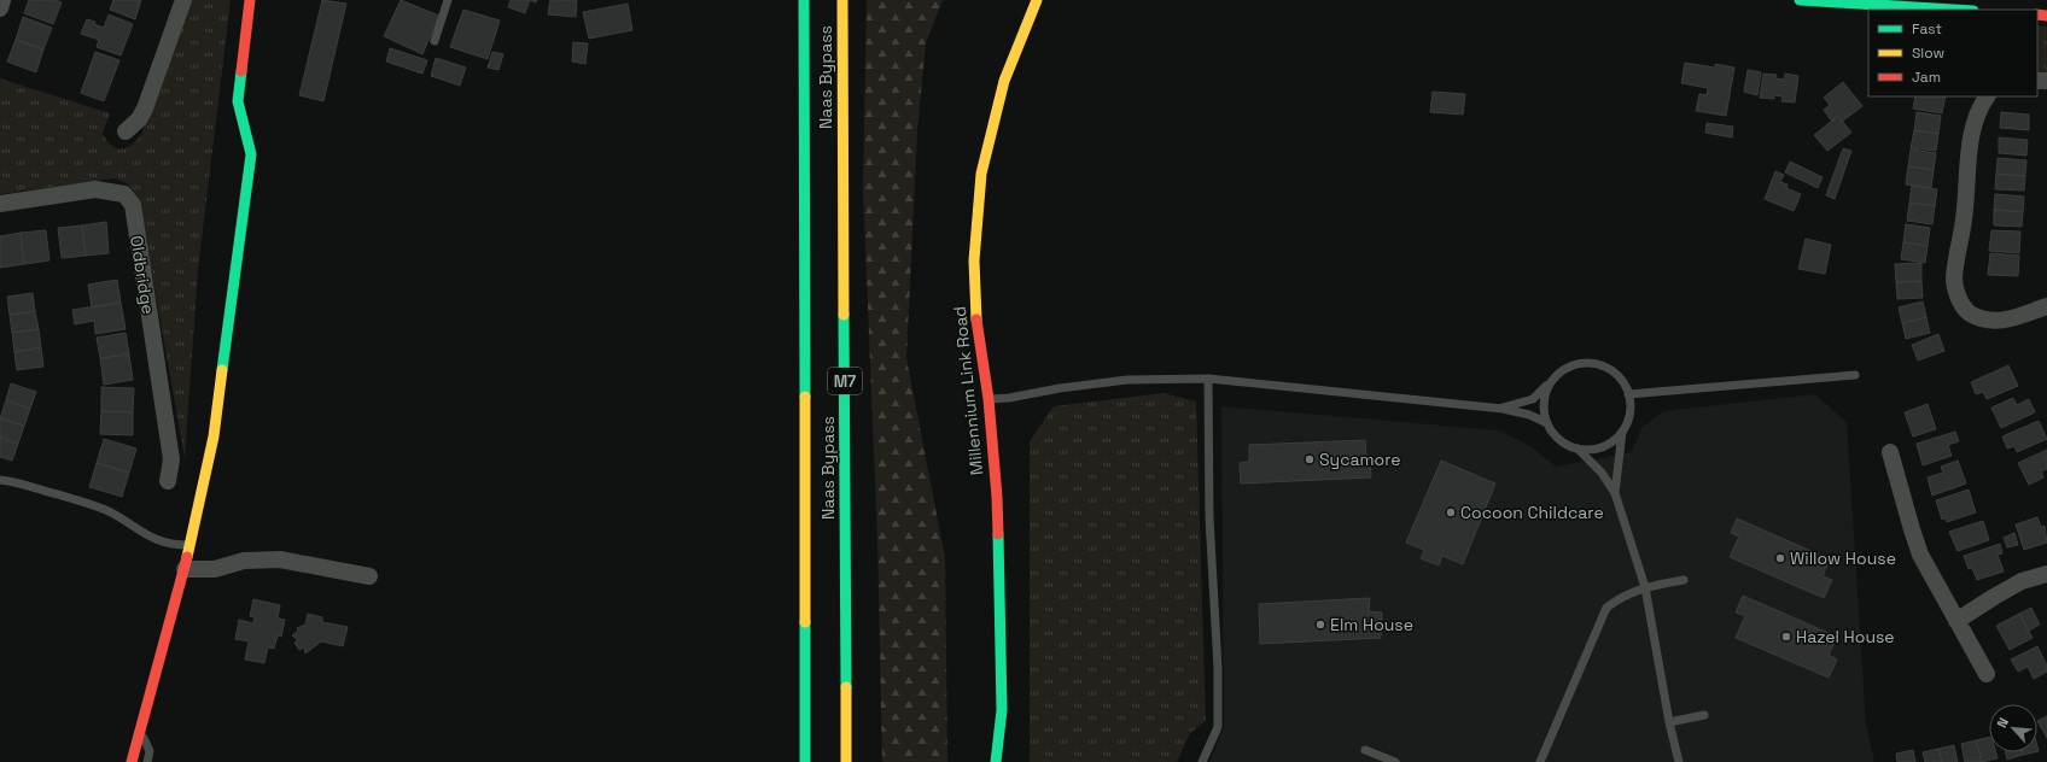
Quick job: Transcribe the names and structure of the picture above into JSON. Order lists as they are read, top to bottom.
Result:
{
  "streets": {
    "main road": ["Naas Bypass", "M7", "Millennium Link Road"],
    "street": ["Oldbridge"]
  },
  "places": [
    "Sycamore",
    "Cocoon Childcare",
    "Willow House",
    "Elm House",
    "Hazel House"
  ],
  "legend": ["Fast", "Slow", "Jam"],
  "north": "top left"
}
